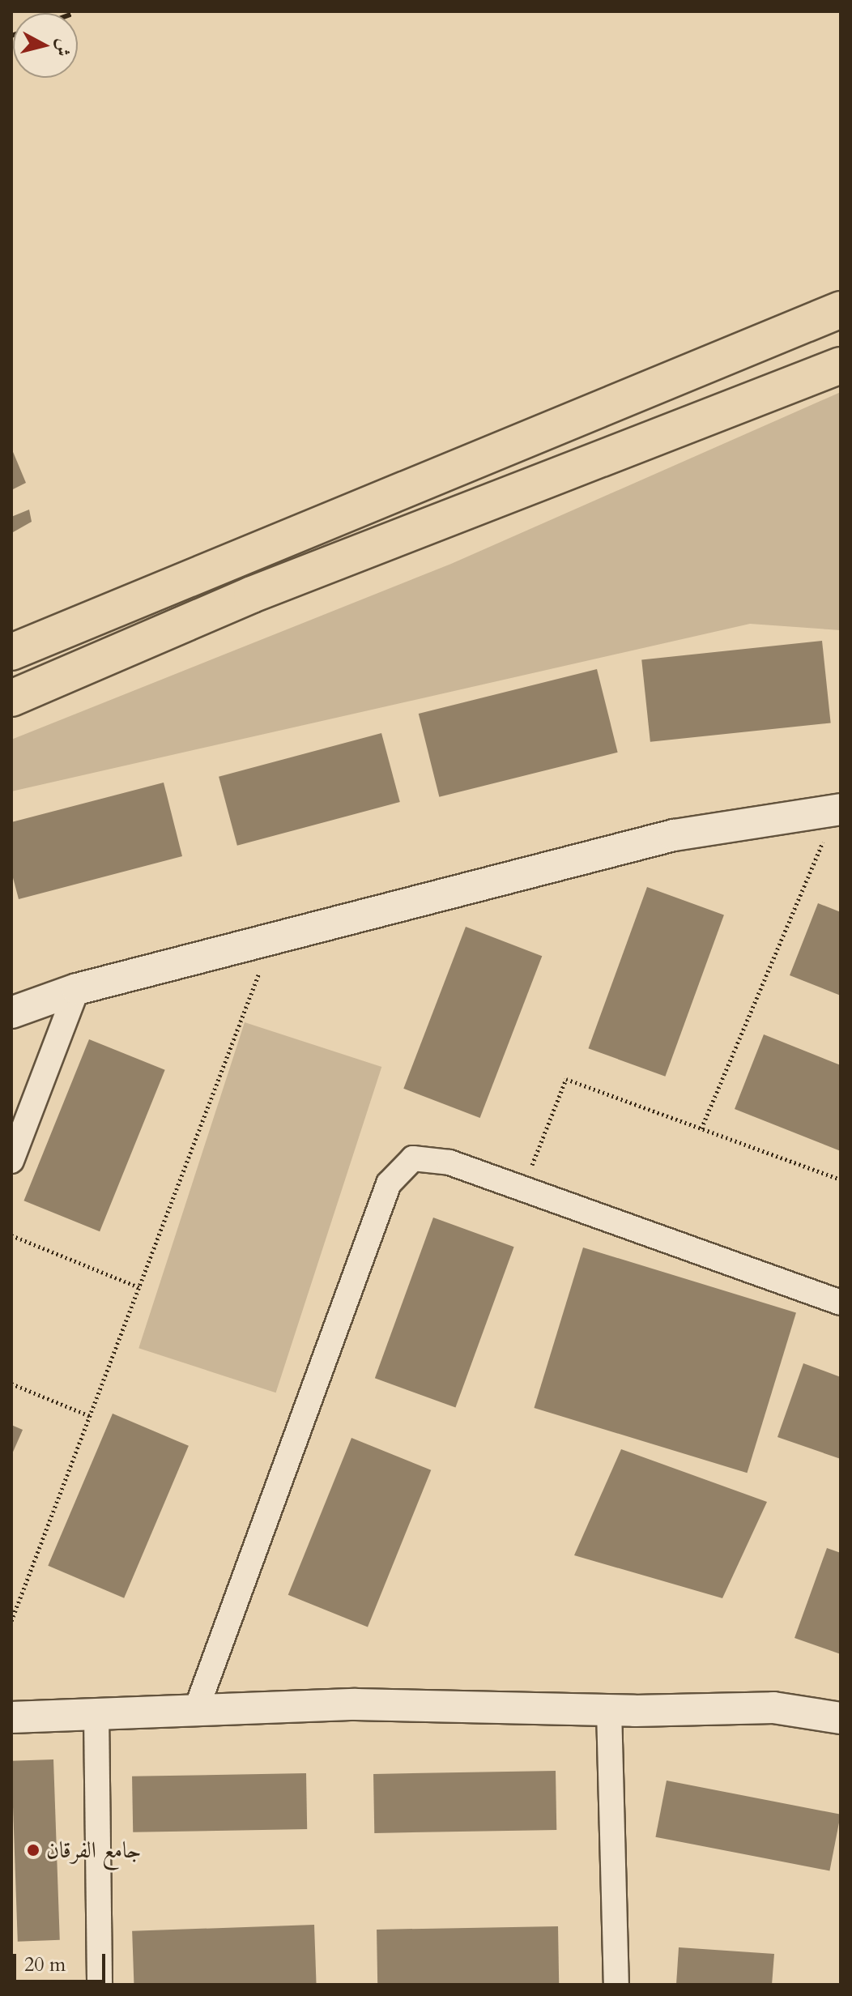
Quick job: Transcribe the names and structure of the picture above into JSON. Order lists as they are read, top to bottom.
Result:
{
  "places": ["جامع الفرقان"],
  "scale_bar": "20 m",
  "north": "right"
}
